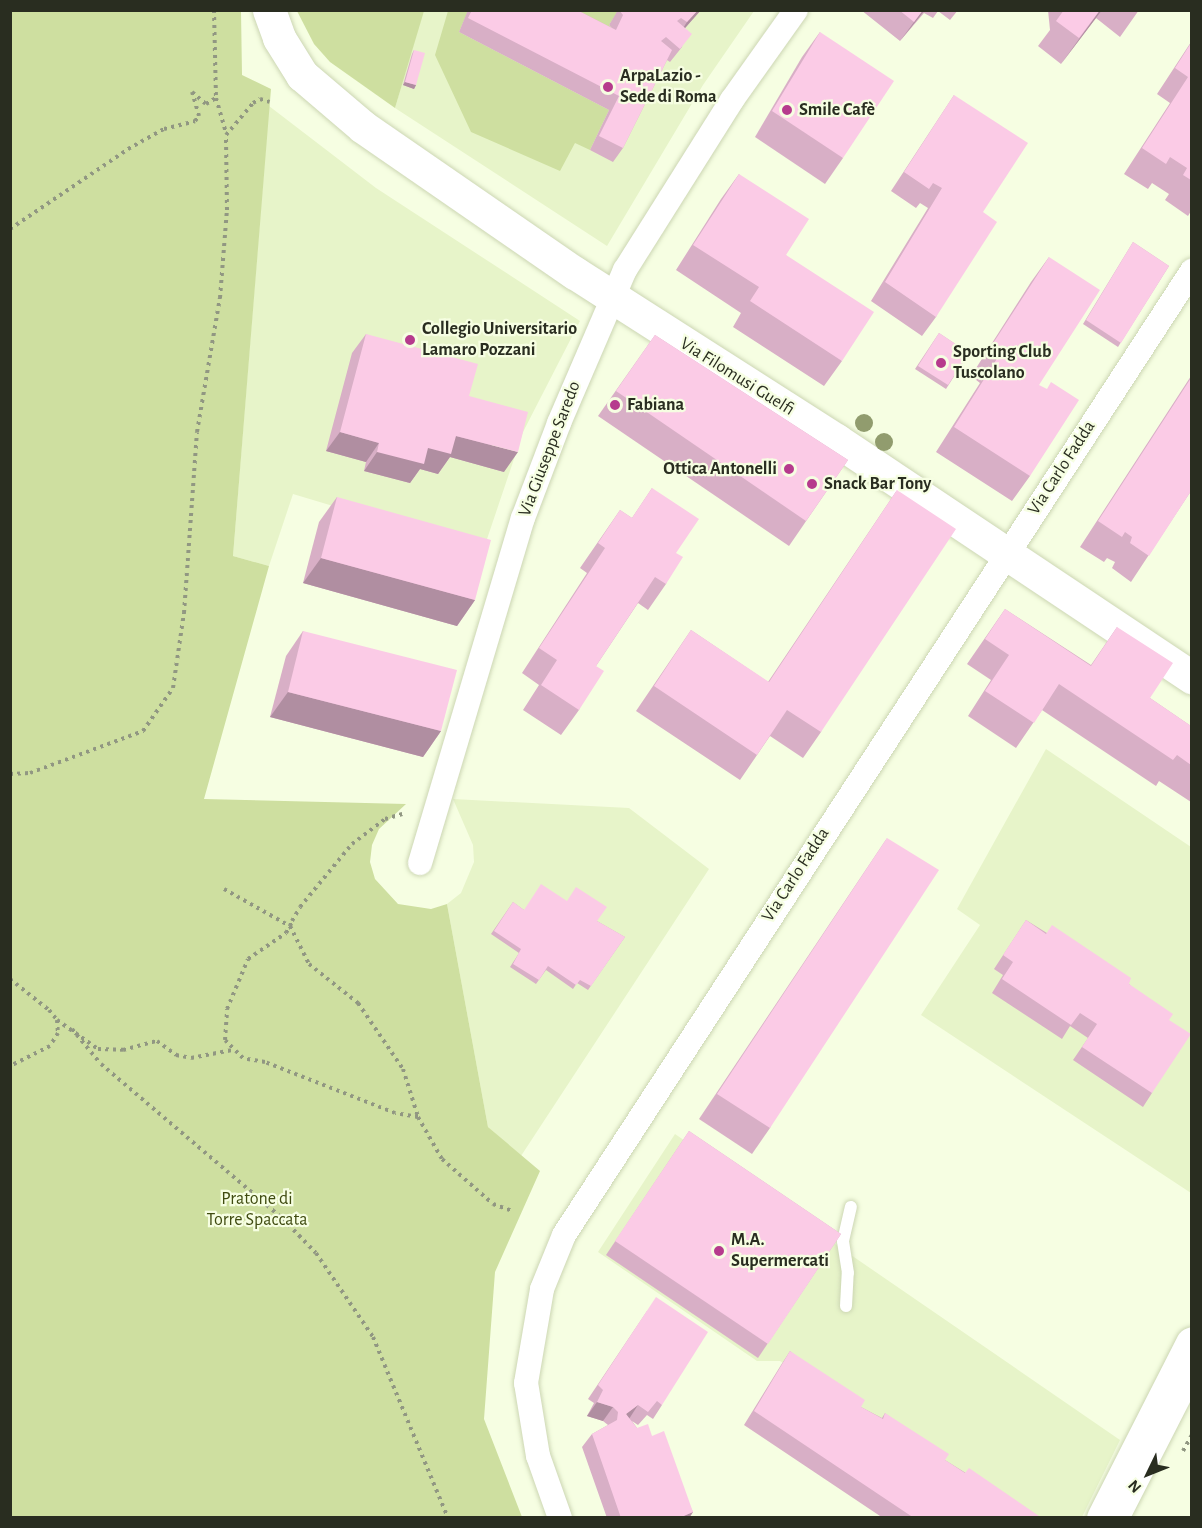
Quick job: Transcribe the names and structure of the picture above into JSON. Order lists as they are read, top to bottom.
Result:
{
  "streets": {
    "street": ["Via Filomusi Guelfi", "Via Giuseppe Saredo", "Via Carlo Fadda"]
  },
  "crossings": [
    ["Via Filomusi Guelfi", "Via Giuseppe Saredo"],
    ["Via Filomusi Guelfi", "Via Carlo Fadda"]
  ],
  "parks": ["Pratone di Torre Spaccata"],
  "places": [
    "ArpaLazio - Sede di Roma",
    "Smile Cafè",
    "Collegio Universitario Lamaro Pozzani",
    "Sporting Club Tuscolano",
    "Fabiana",
    "Ottica Antonelli",
    "Snack Bar Tony",
    "M.A. Supermercati"
  ],
  "north": "bottom left"
}
